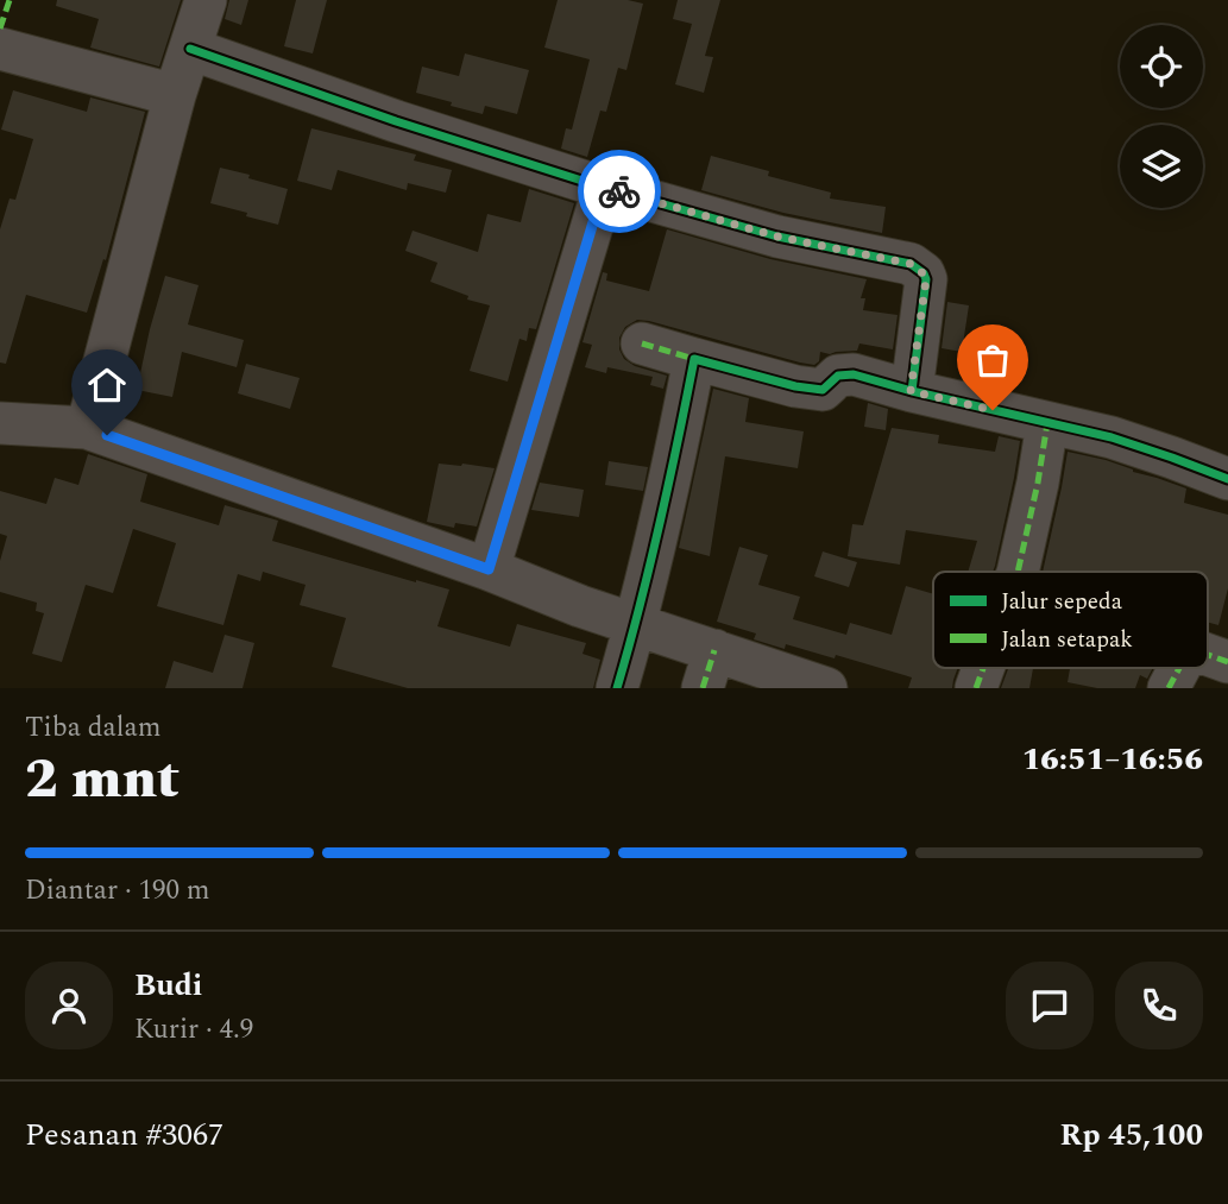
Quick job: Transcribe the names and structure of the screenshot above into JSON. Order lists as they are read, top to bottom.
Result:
{
  "legend": ["Jalur sepeda", "Jalan setapak"],
  "page": {
    "heading": ["2 mnt", "Tiba dalam", "16:51–16:56"],
    "panel": [
      "Budi",
      "Kurir · 4.9",
      "Pesanan #3067",
      "Rp 45,100"
    ],
    "bar": "Diantar · 190 m"
  }
}
